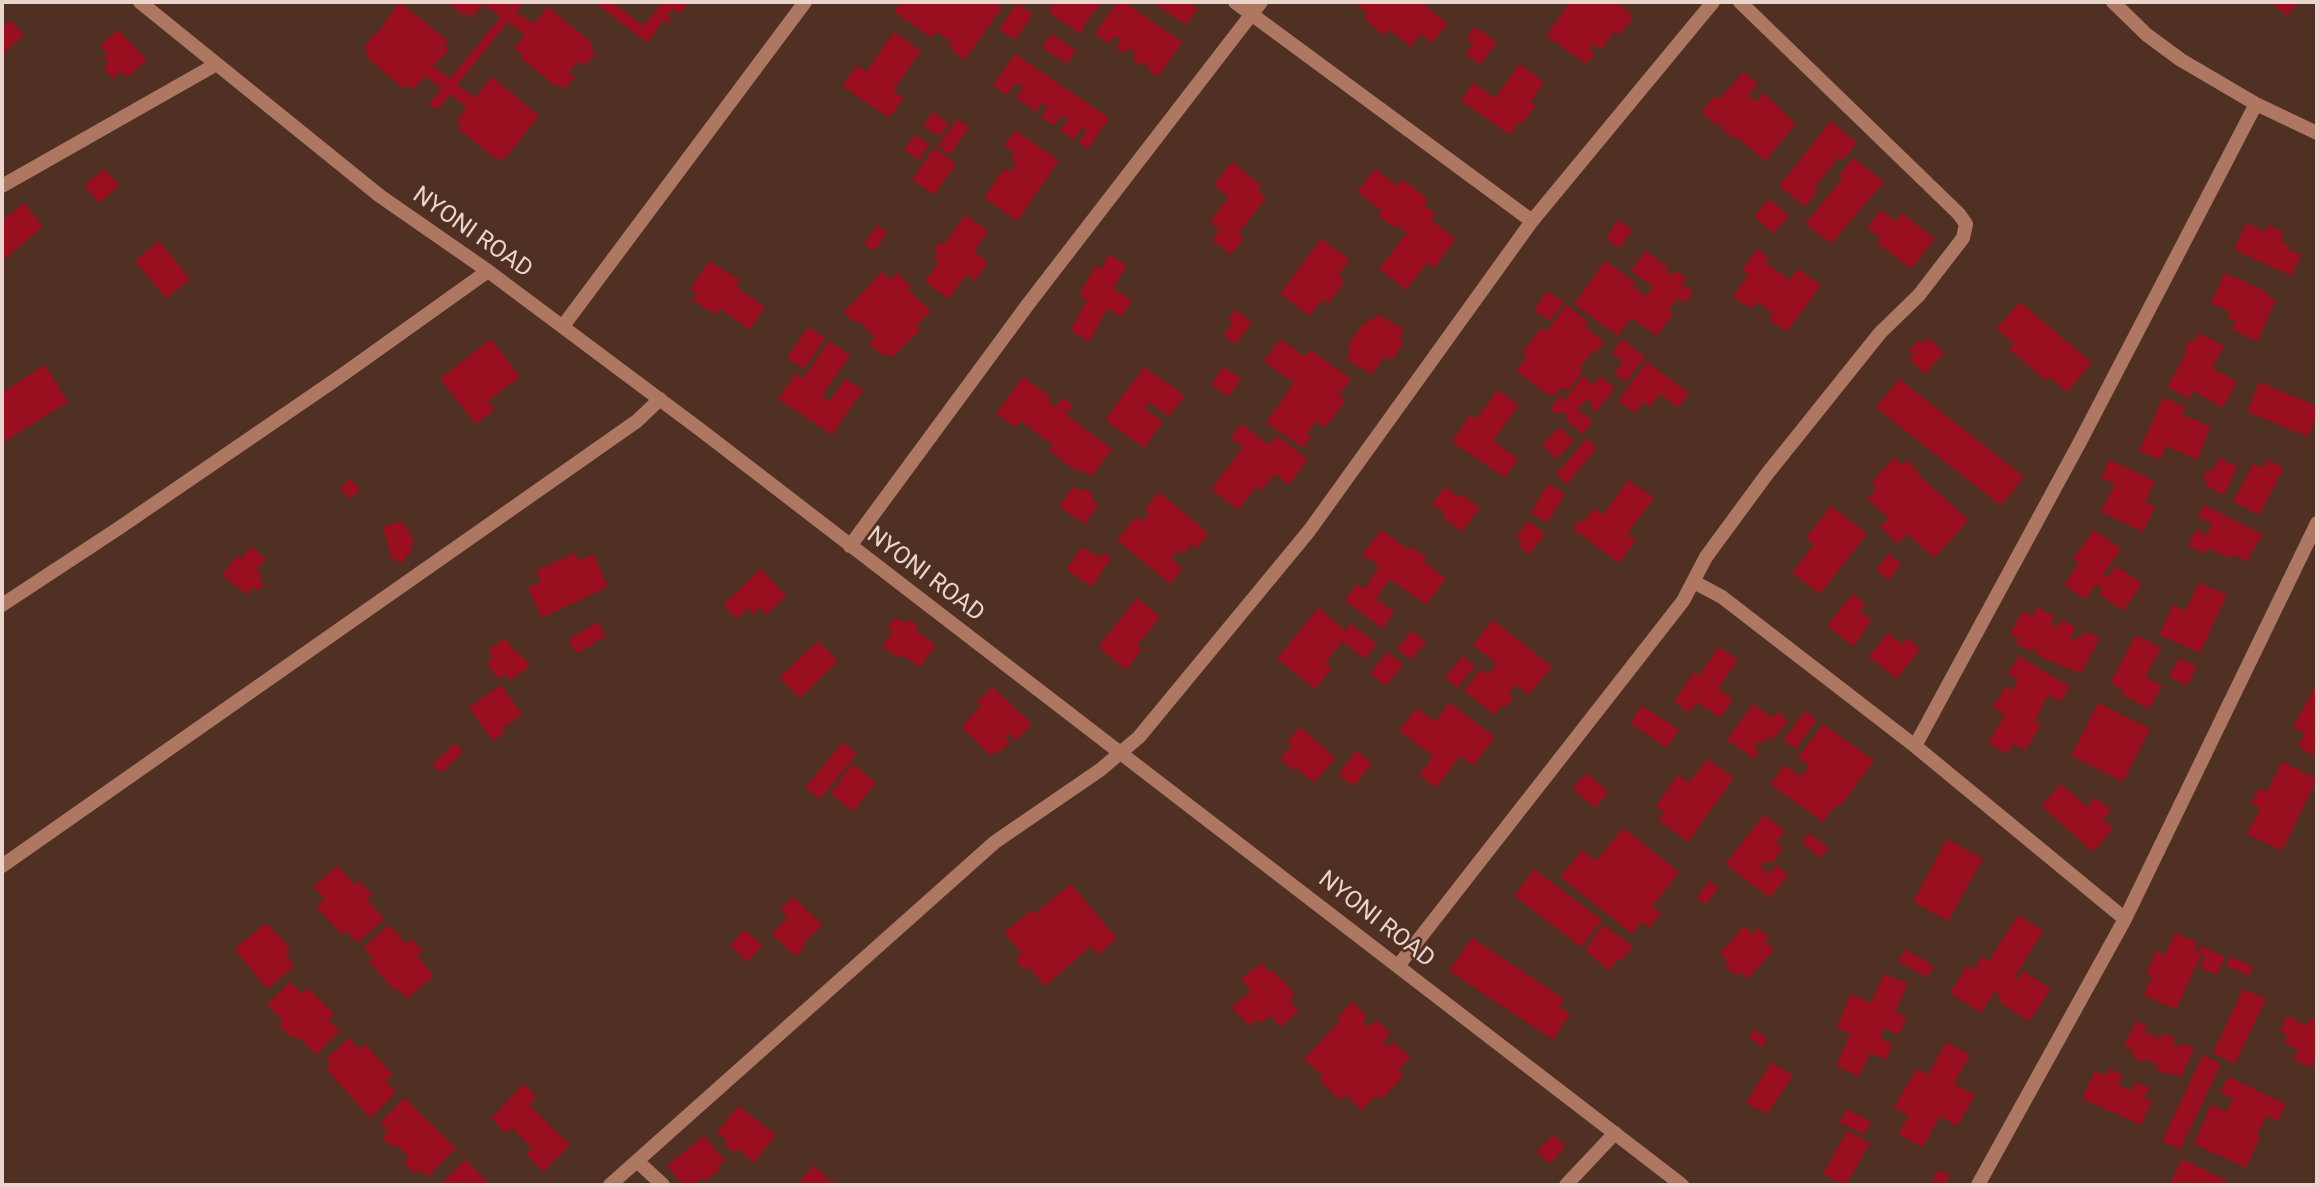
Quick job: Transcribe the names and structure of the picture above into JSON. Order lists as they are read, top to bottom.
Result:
{
  "streets": {
    "street": ["NYONI ROAD"]
  }
}
